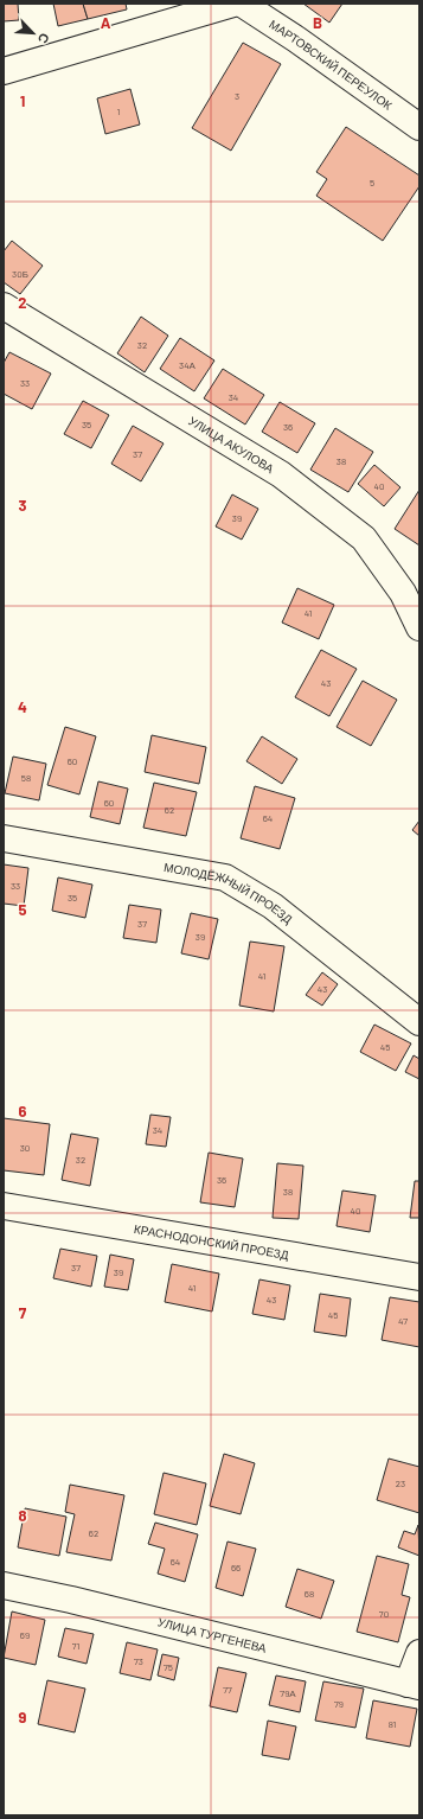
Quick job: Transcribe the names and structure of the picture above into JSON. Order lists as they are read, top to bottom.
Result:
{
  "streets": {
    "street": [
      "МАРТОВСКИЙ ПЕРЕУЛОК",
      "УЛИЦА АКУЛОВА",
      "МОЛОДЁЖНЫЙ ПРОЕЗД",
      "КРАСНОДОНСКИЙ ПРОЕЗД",
      "УЛИЦА ТУРГЕНЕВА"
    ]
  },
  "house_numbers": [
    "3",
    "1",
    "5",
    "30Б",
    "32",
    "34А",
    "33",
    "34",
    "35",
    "36",
    "37",
    "38",
    "40",
    "39",
    "41",
    "43",
    "60",
    "58",
    "60",
    "62",
    "64",
    "33",
    "35",
    "37",
    "39",
    "41",
    "43",
    "45",
    "34",
    "30",
    "32",
    "36",
    "38",
    "40",
    "37",
    "39",
    "41",
    "43",
    "45",
    "47",
    "23",
    "62",
    "64",
    "66",
    "68",
    "70",
    "69",
    "71",
    "73",
    "75",
    "77",
    "79А",
    "79",
    "81"
  ],
  "north": "bottom right",
  "grid": {
    "columns": ["A", "B"],
    "rows": [
      "1",
      "2",
      "3",
      "4",
      "5",
      "6",
      "7",
      "8",
      "9"
    ]
  }
}
